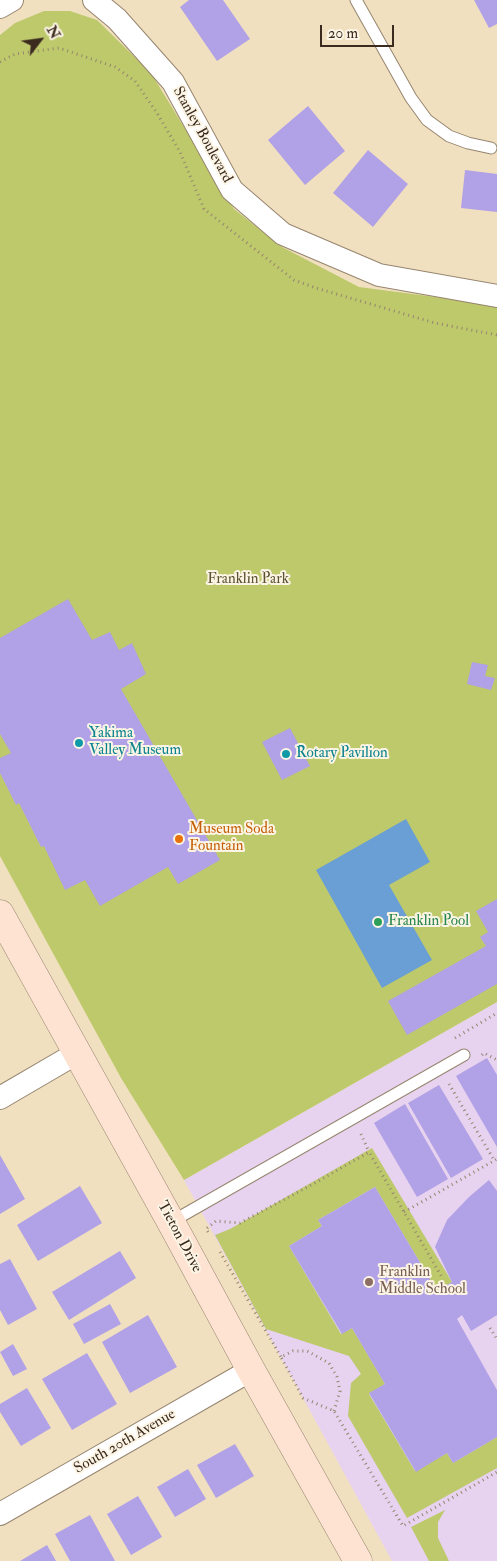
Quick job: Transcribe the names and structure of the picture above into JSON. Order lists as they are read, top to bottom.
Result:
{
  "streets": {
    "main road": ["Tieton Drive"],
    "street": ["Stanley Boulevard", "South 20th Avenue"]
  },
  "crossings": [
    ["Tieton Drive", "South 20th Avenue"]
  ],
  "parks": ["Franklin Park"],
  "places": [
    "Yakima Valley Museum",
    "Rotary Pavilion",
    "Museum Soda Fountain",
    "Franklin Pool",
    "Franklin Middle School"
  ],
  "scale_bar": "20 m",
  "north": "top right"
}
